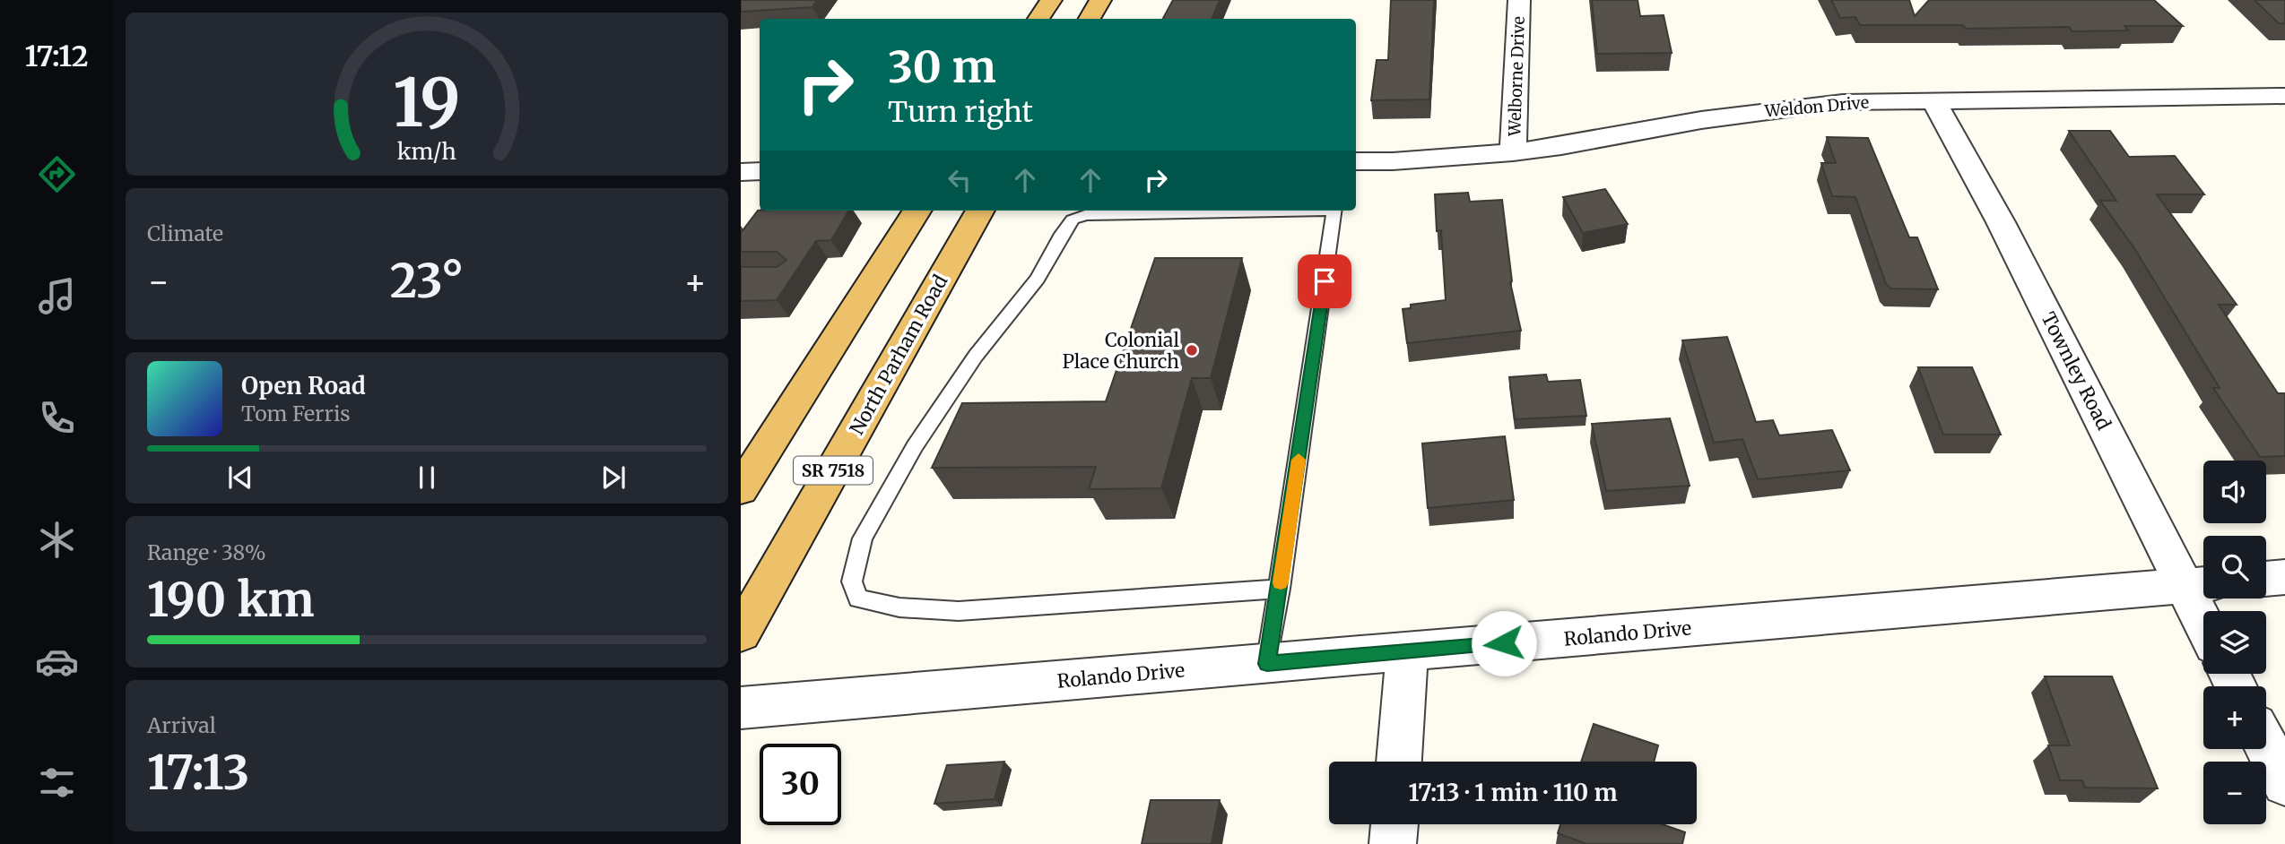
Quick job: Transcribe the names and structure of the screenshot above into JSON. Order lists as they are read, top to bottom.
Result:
{
  "streets": {
    "highway": ["North Parham Road", "SR 7518"],
    "street": [
      "Welborne Drive",
      "Weldon Drive",
      "Townley Road",
      "Rolando Drive"
    ]
  },
  "crossings": [
    ["Welborne Drive", "Weldon Drive"],
    ["Weldon Drive", "Townley Road"],
    ["Townley Road", "Rolando Drive"]
  ],
  "places": ["Colonial Place Church"],
  "page": {
    "tabs": "17:12",
    "turn": ["30 m", "Turn right"],
    "tile": [
      "Climate",
      ["Range · 38%", "190 km"],
      ["Arrival", "17:13"]
    ],
    "heat": ["−", "23°", "+"],
    "song": ["Open Road", "Tom Ferris"],
    "map_buttons": ["+", "−"],
    "limit": "30",
    "trip": "17:13 · 1 min · 110 m",
    "gauge": ["19", "km/h"]
  }
}
